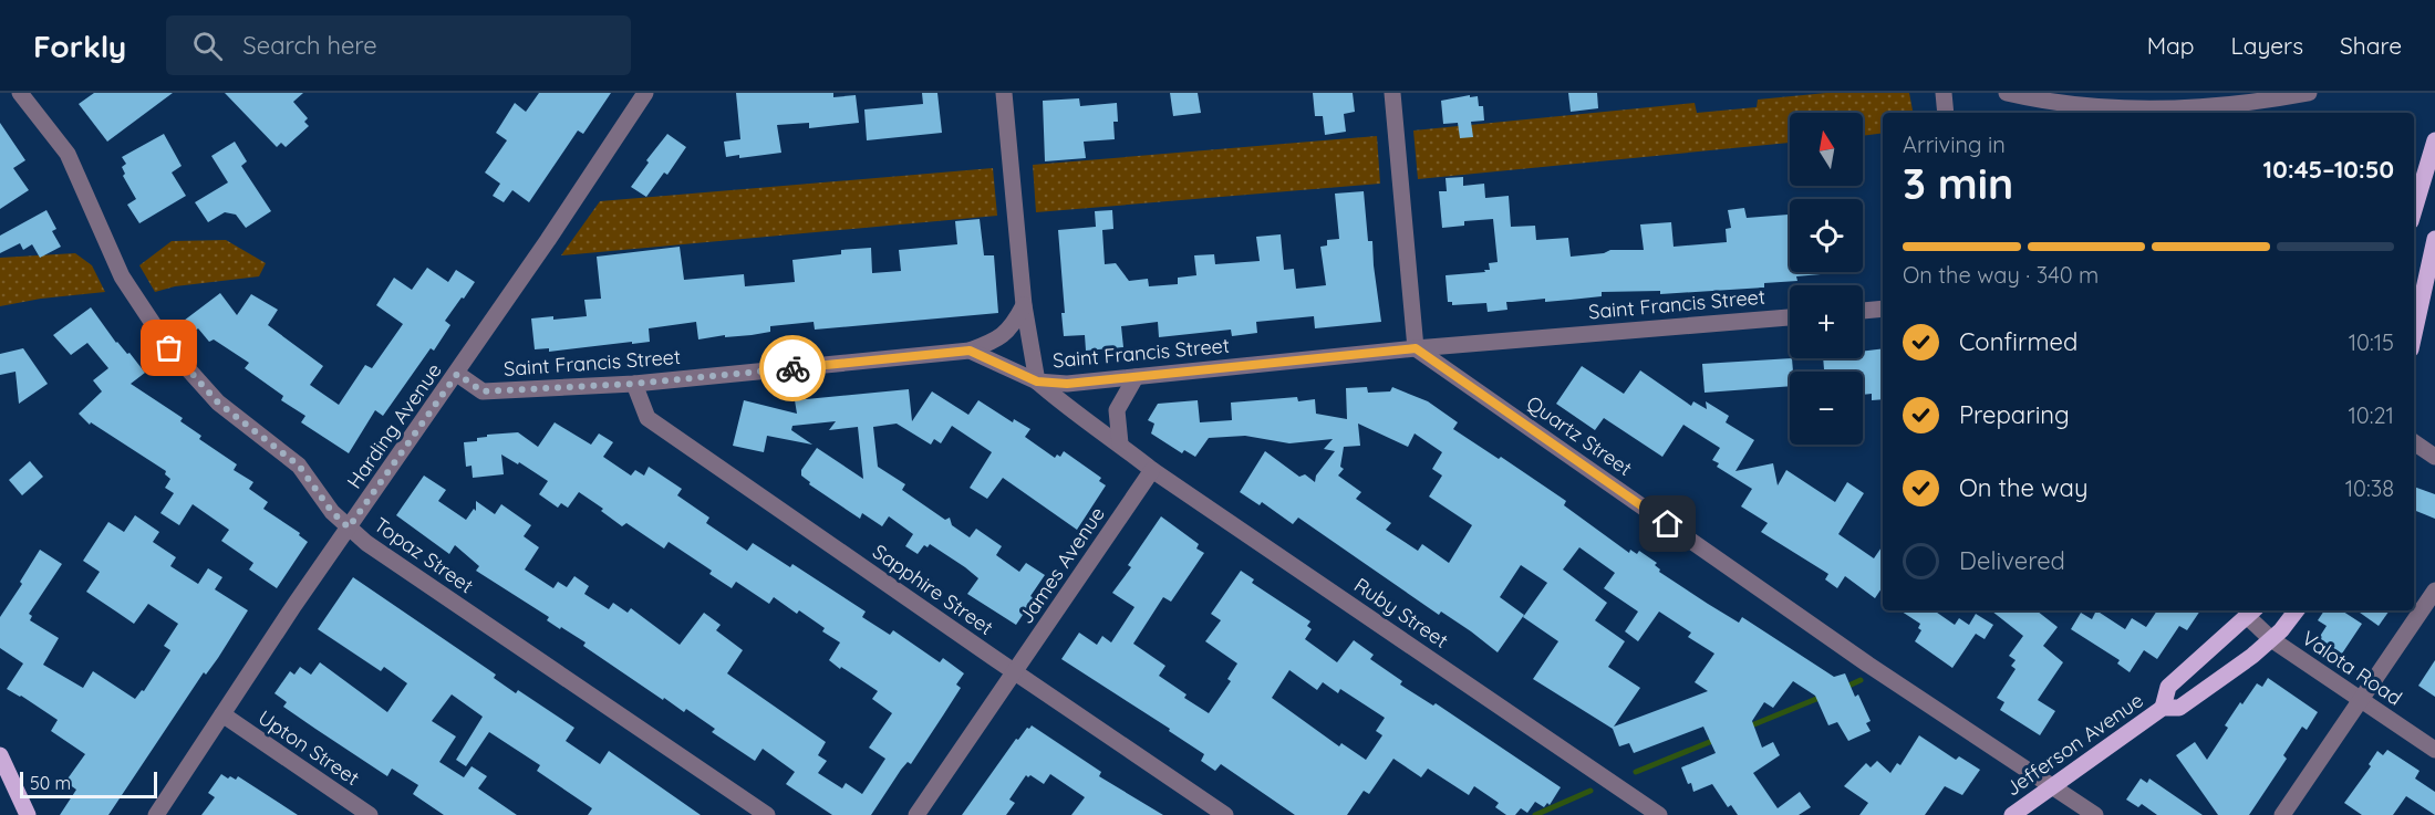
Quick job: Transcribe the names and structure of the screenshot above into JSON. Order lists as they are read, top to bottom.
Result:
{
  "streets": {
    "main road": ["Jefferson Avenue"],
    "street": [
      "Saint Francis Street",
      "Harding Avenue",
      "Quartz Street",
      "Topaz Street",
      "James Avenue",
      "Sapphire Street",
      "Ruby Street",
      "Valota Road",
      "Upton Street"
    ]
  },
  "crossings": [
    ["Saint Francis Street", "Harding Avenue"],
    ["Saint Francis Street", "Quartz Street"],
    ["Saint Francis Street", "Sapphire Street"],
    ["Saint Francis Street", "Ruby Street"],
    ["Harding Avenue", "Topaz Street"],
    ["Harding Avenue", "Upton Street"],
    ["Quartz Street", "Jefferson Avenue"],
    ["James Avenue", "Sapphire Street"],
    ["James Avenue", "Ruby Street"],
    ["Valota Road", "Jefferson Avenue"]
  ],
  "scale_bar": "50 m",
  "north": "top",
  "page": {
    "header": "Forkly",
    "search": "Search here",
    "nav": ["Map", "Layers", "Share"],
    "map_buttons": ["+", "−"],
    "heading": ["3 min", "Arriving in", "10:45–10:50"],
    "bar": "On the way · 340 m",
    "list": [
      ["Confirmed", "10:15"],
      ["Preparing", "10:21"],
      ["On the way", "10:38"],
      "Delivered"
    ],
    "scale": "50 m"
  }
}
